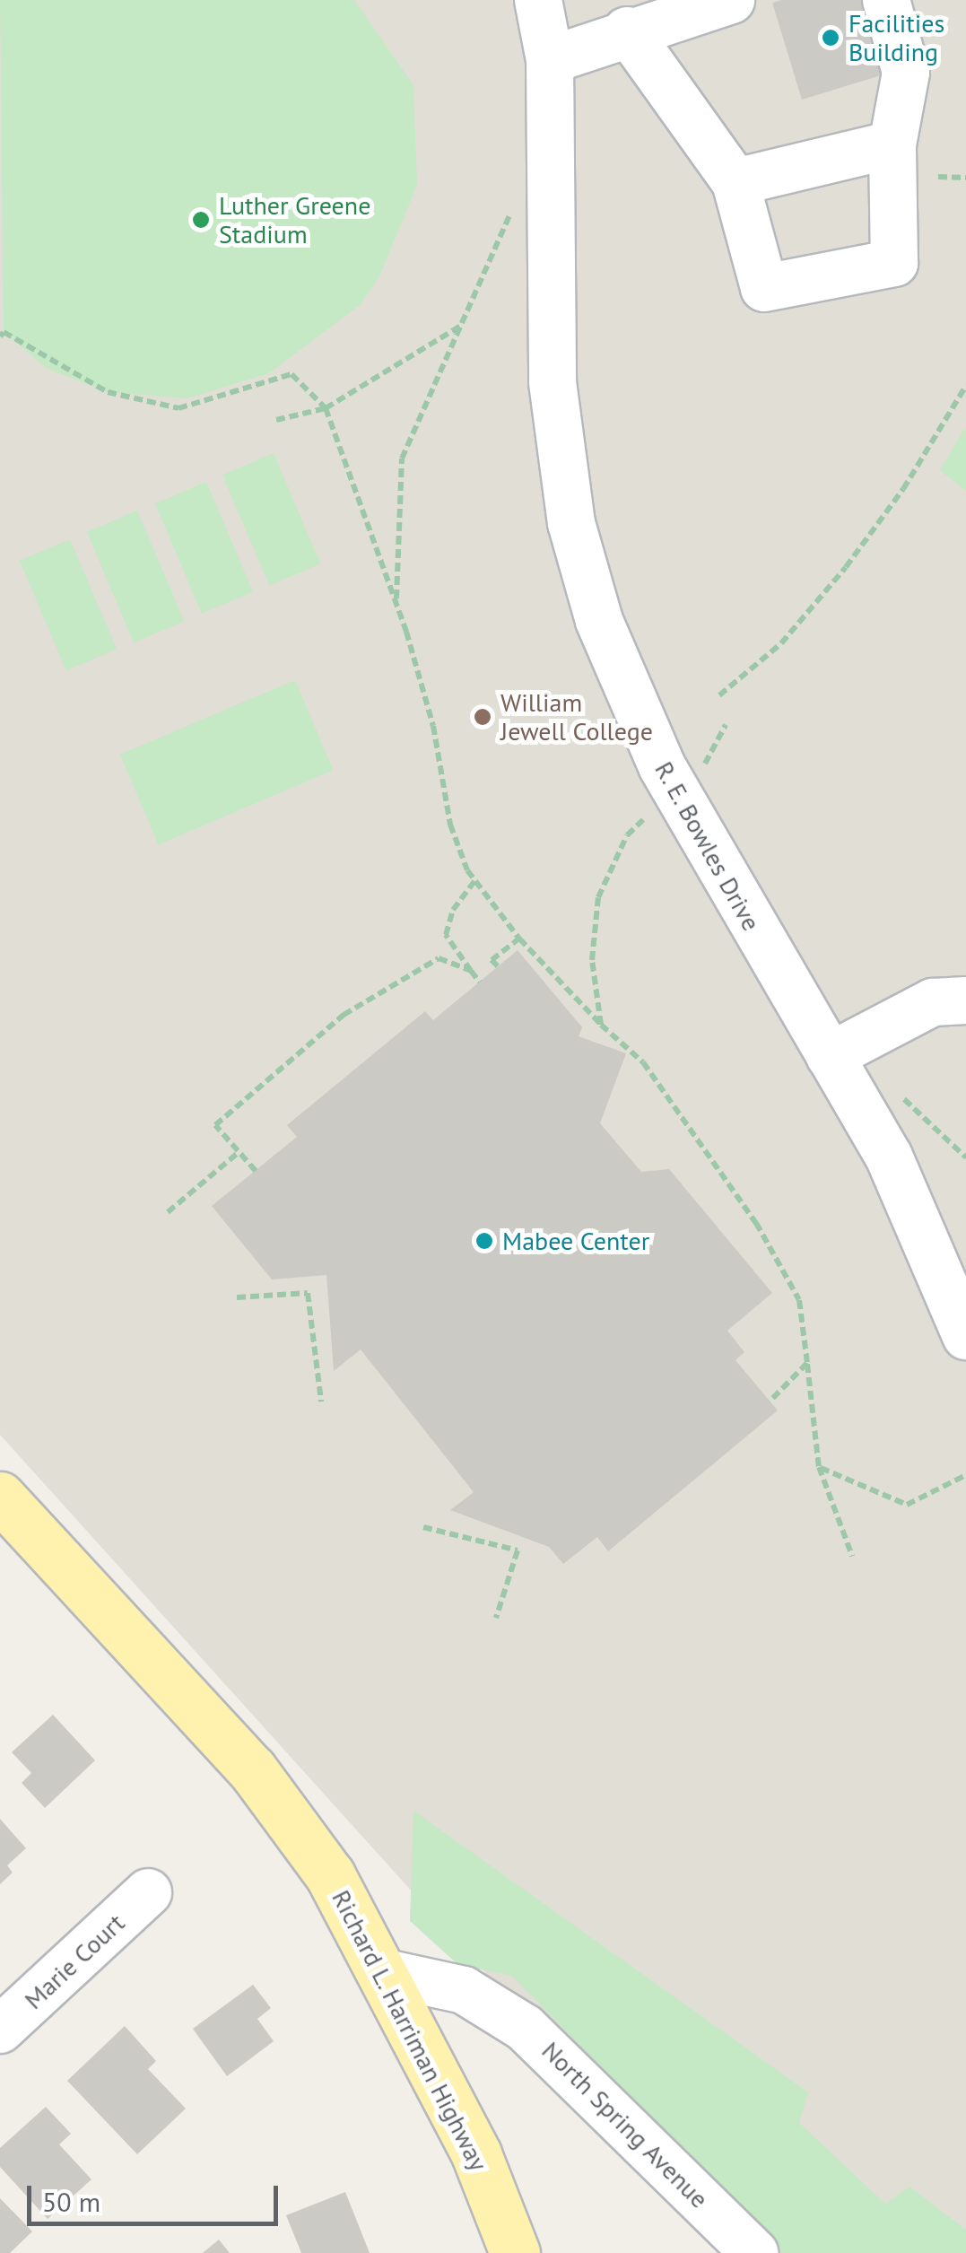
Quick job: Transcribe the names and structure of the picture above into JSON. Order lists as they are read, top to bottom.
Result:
{
  "streets": {
    "main road": ["Richard L. Harriman Highway"],
    "street": ["R. E. Bowles Drive", "Marie Court", "North Spring Avenue"]
  },
  "crossings": [
    ["Richard L. Harriman Highway", "North Spring Avenue"]
  ],
  "places": [
    "Facilities Building",
    "Luther Greene Stadium",
    "William Jewell College",
    "Mabee Center"
  ],
  "scale_bar": "50 m"
}
